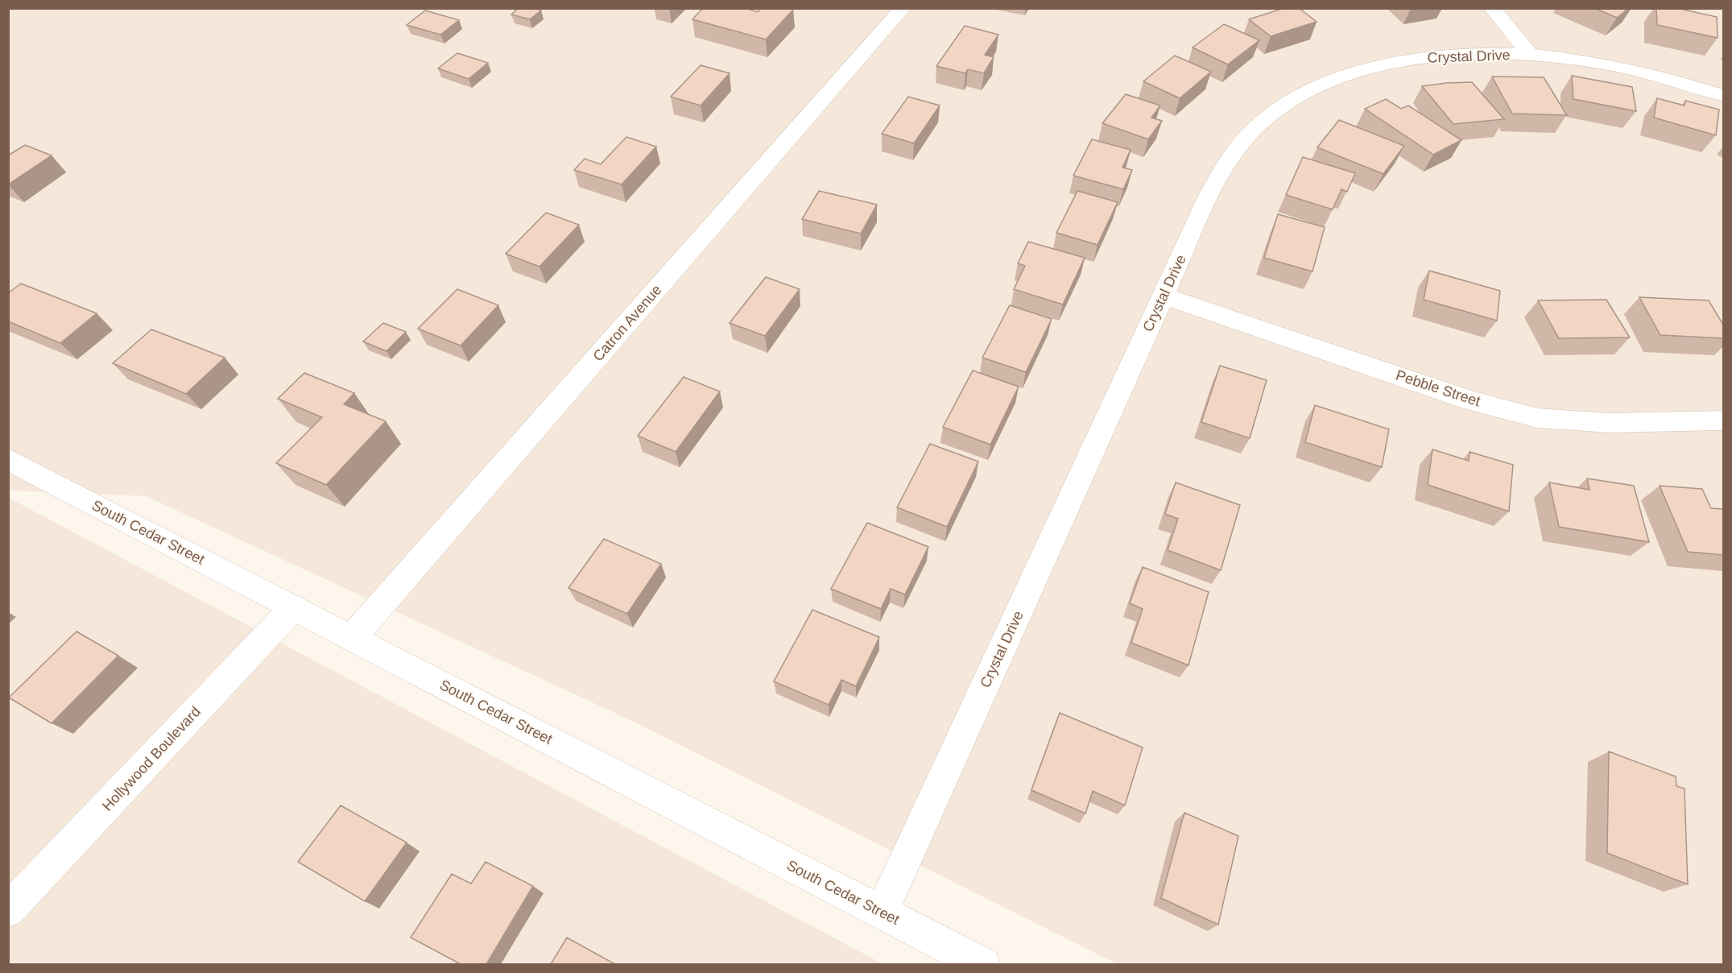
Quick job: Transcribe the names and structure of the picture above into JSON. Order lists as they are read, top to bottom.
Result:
{
  "streets": {
    "street": [
      "Crystal Drive",
      "Catron Avenue",
      "Pebble Street",
      "South Cedar Street",
      "Hollywood Boulevard"
    ]
  },
  "crossings": [
    ["Crystal Drive", "Pebble Street"],
    ["Crystal Drive", "South Cedar Street"],
    ["Catron Avenue", "South Cedar Street"],
    ["South Cedar Street", "Hollywood Boulevard"]
  ]
}
